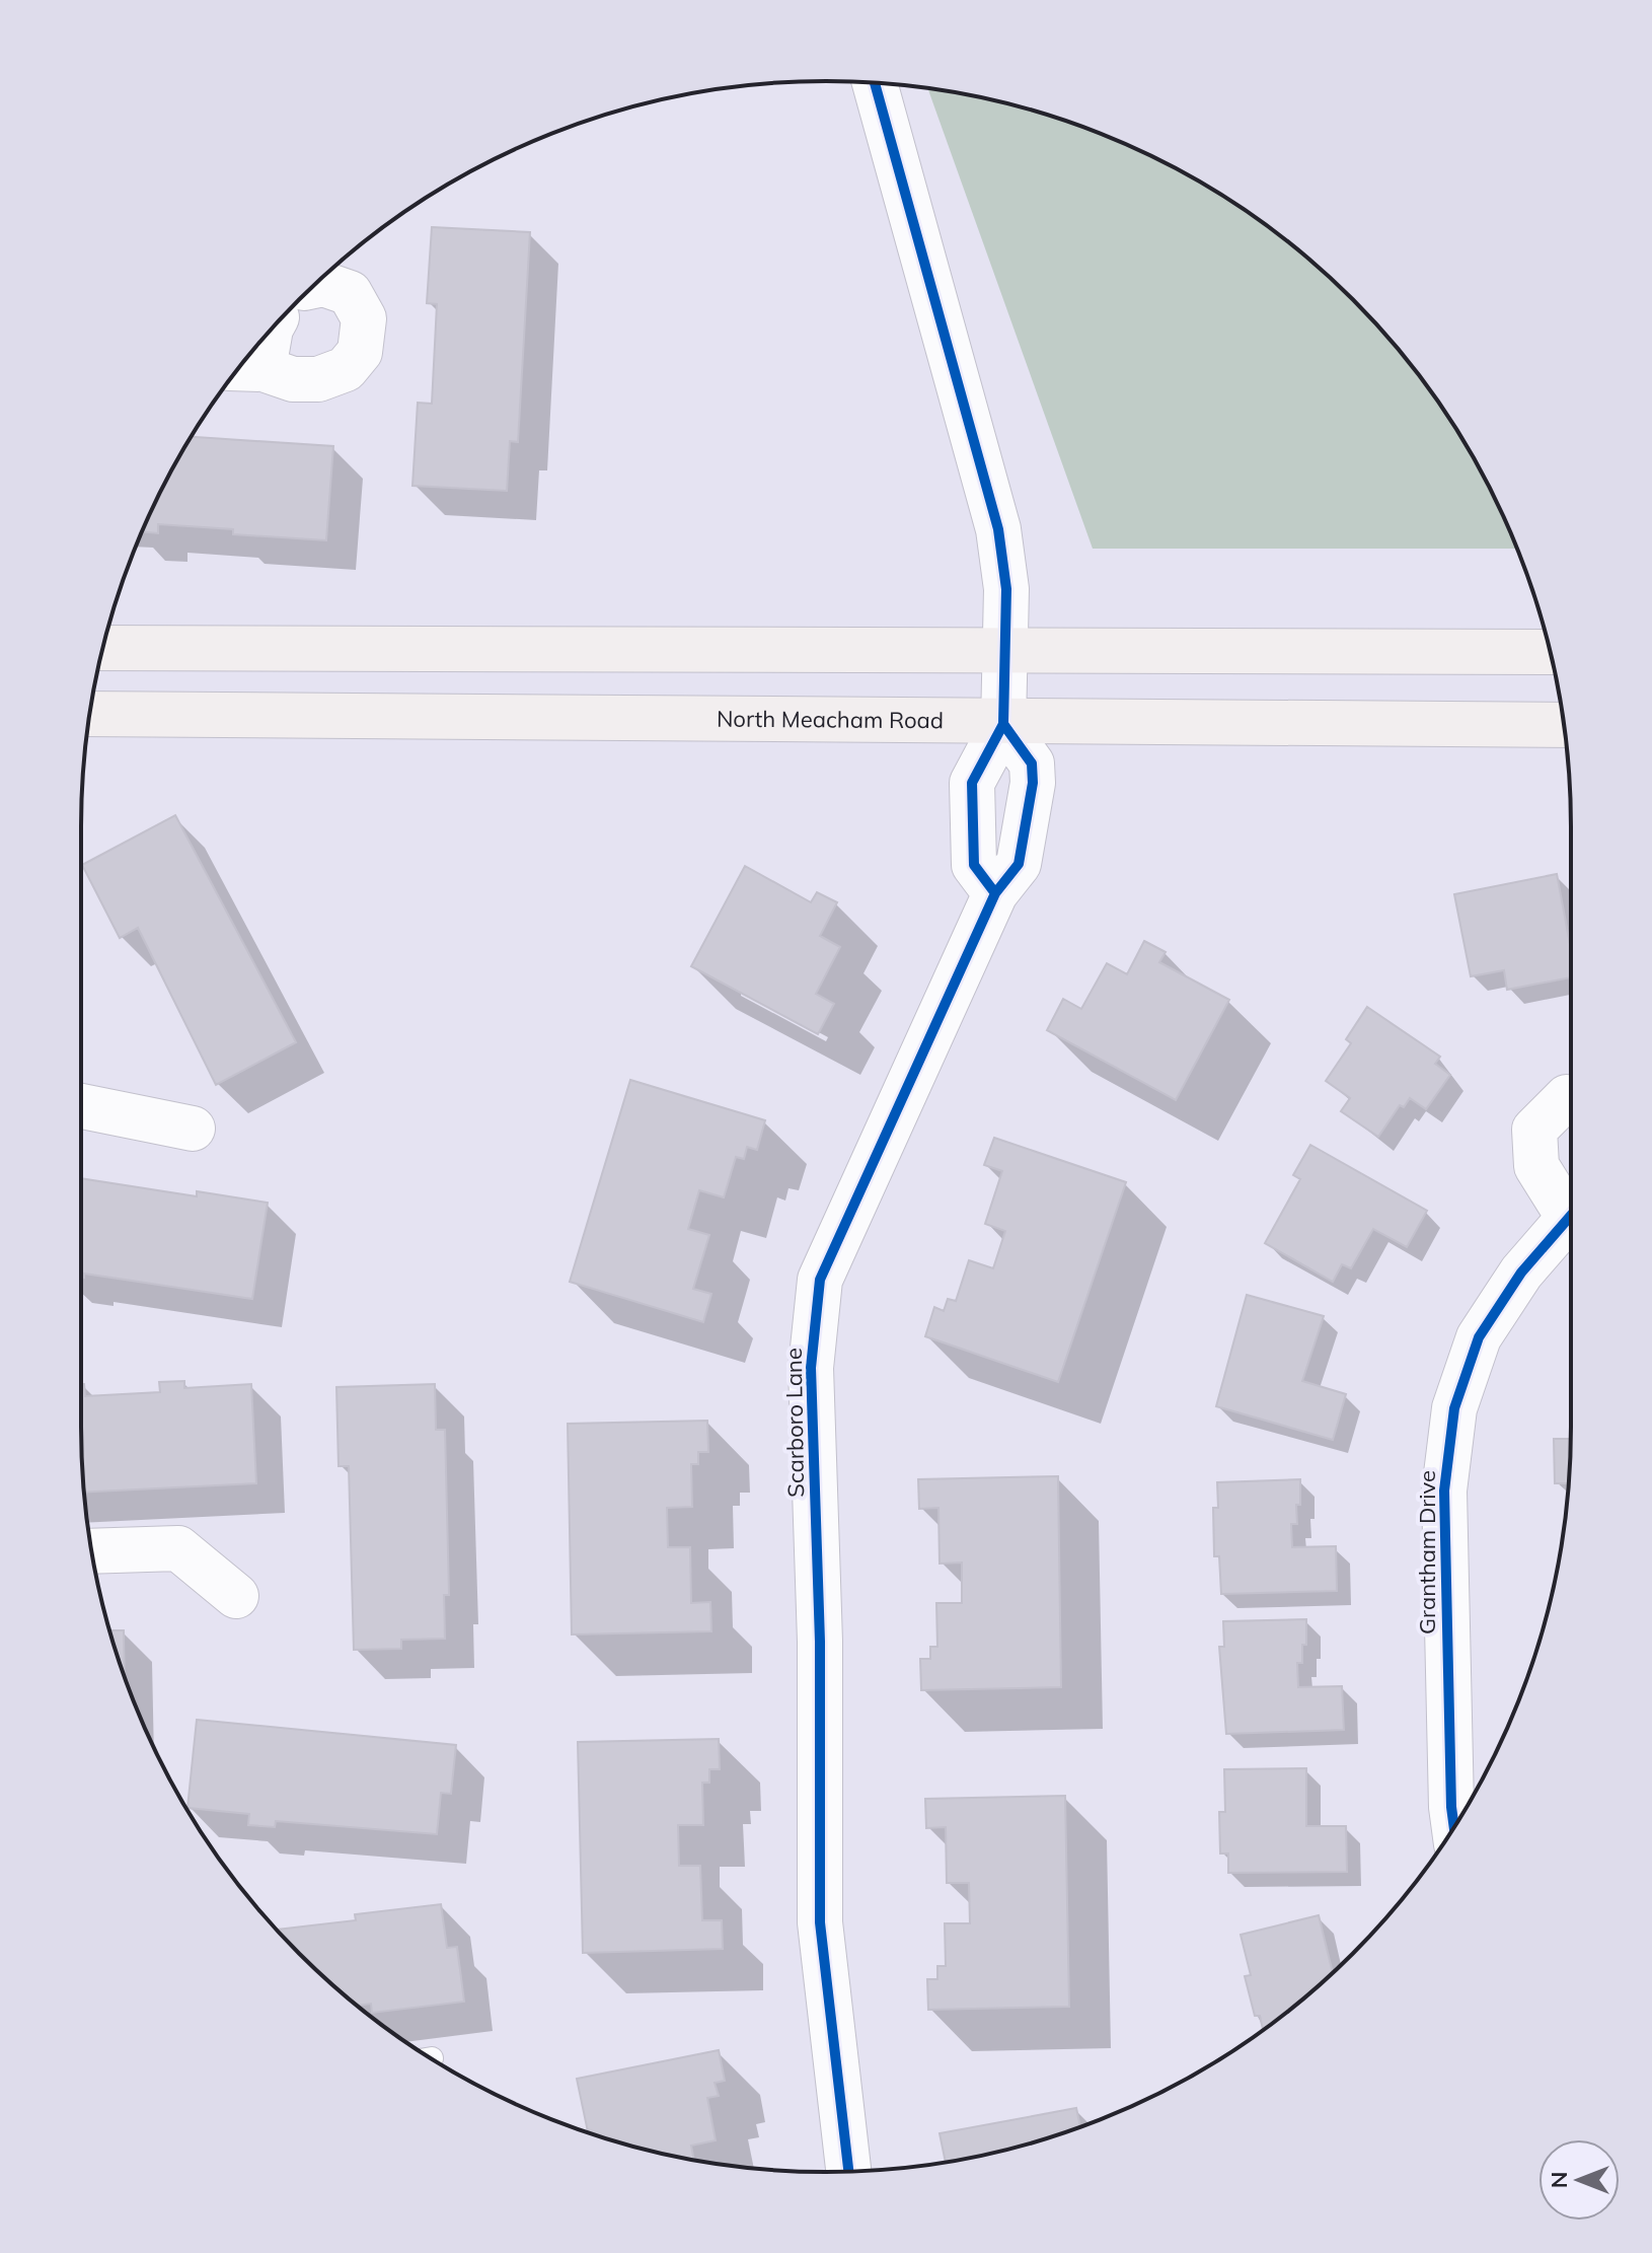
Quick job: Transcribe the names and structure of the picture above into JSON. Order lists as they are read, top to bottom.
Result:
{
  "streets": {
    "main road": ["North Meacham Road"],
    "street": ["Scarboro Lane", "Grantham Drive"]
  },
  "crossings": [
    ["North Meacham Road", "Scarboro Lane"]
  ],
  "north": "left"
}
